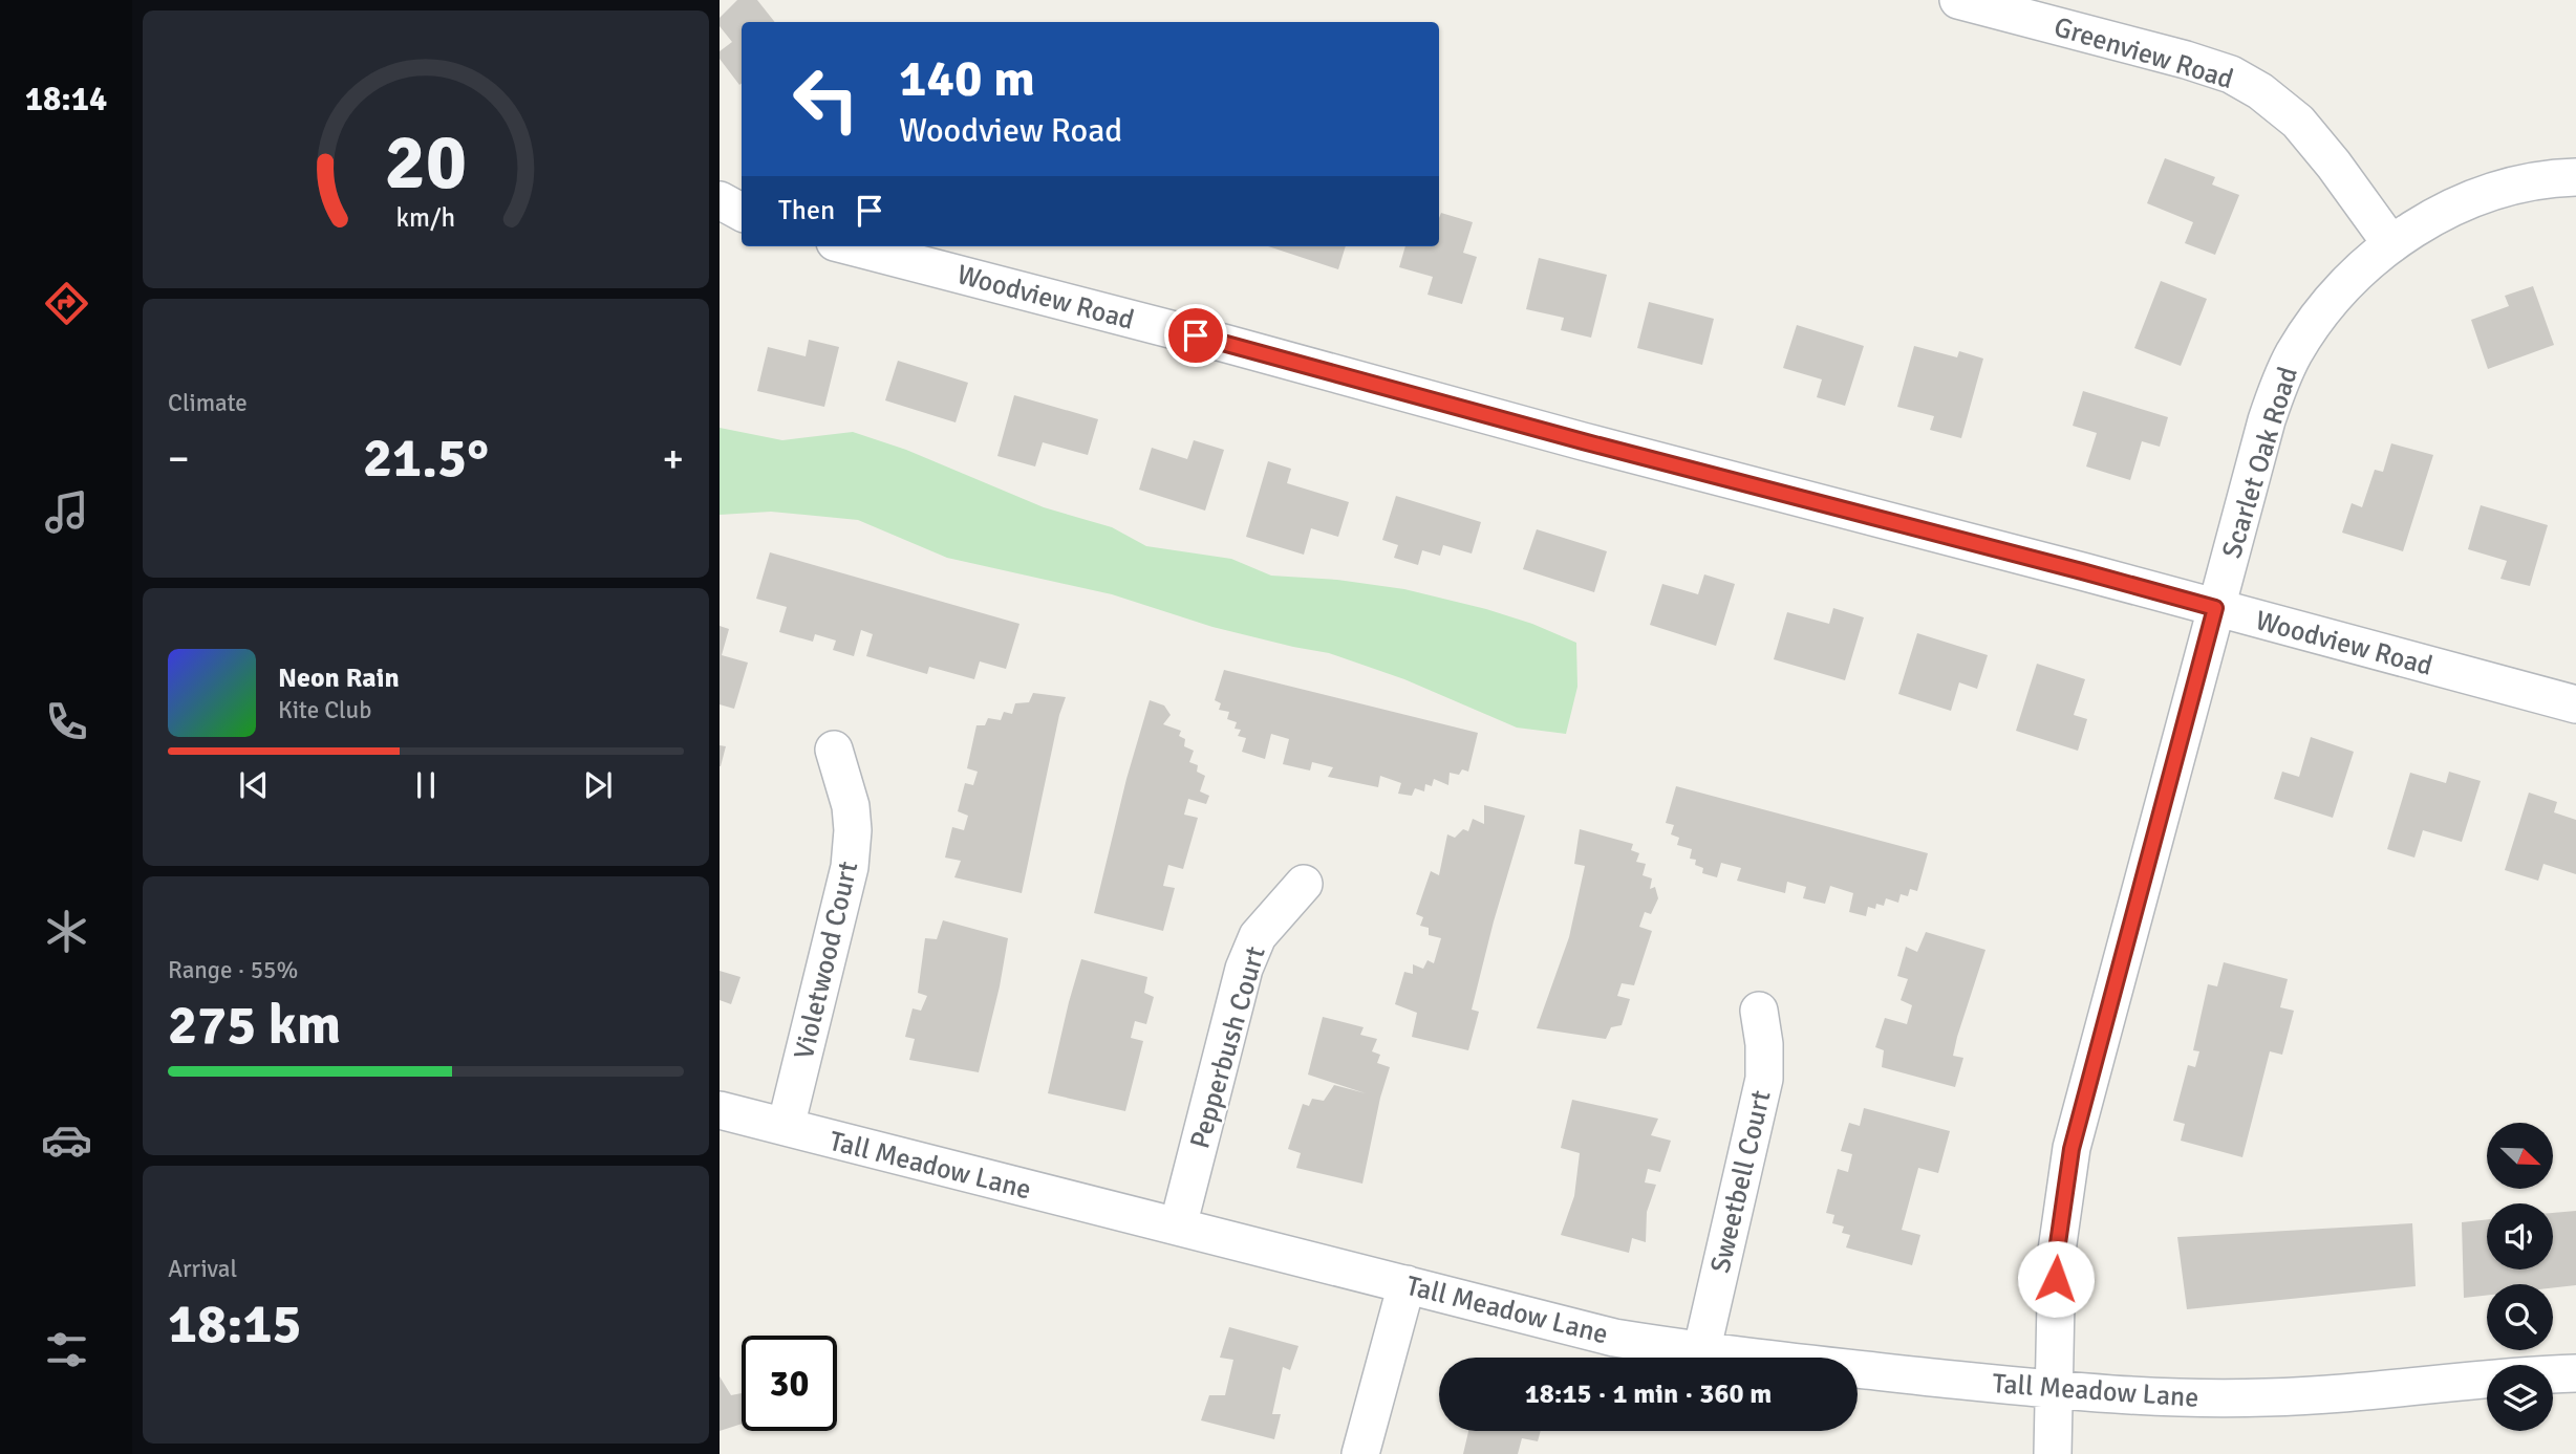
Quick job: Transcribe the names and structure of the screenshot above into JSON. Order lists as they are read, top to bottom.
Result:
{
  "streets": {
    "street": [
      "Greenview Road",
      "Woodview Road",
      "Scarlet Oak Road",
      "Violetwood Court",
      "Pepperbush Court",
      "Tall Meadow Lane",
      "Sweetbell Court"
    ]
  },
  "crossings": [
    ["Greenview Road", "Scarlet Oak Road"],
    ["Woodview Road", "Scarlet Oak Road"],
    ["Scarlet Oak Road", "Tall Meadow Lane"],
    ["Violetwood Court", "Tall Meadow Lane"],
    ["Pepperbush Court", "Tall Meadow Lane"],
    ["Tall Meadow Lane", "Sweetbell Court"]
  ],
  "north": "bottom right",
  "page": {
    "tabs": "18:14",
    "turn": ["140 m", "Woodview Road"],
    "then": "Then",
    "tile": [
      "Climate",
      ["Range · 55%", "275 km"],
      ["Arrival", "18:15"]
    ],
    "heat": ["−", "21.5°", "+"],
    "song": ["Neon Rain", "Kite Club"],
    "limit": "30",
    "trip": "18:15 · 1 min · 360 m",
    "gauge": ["20", "km/h"]
  }
}
